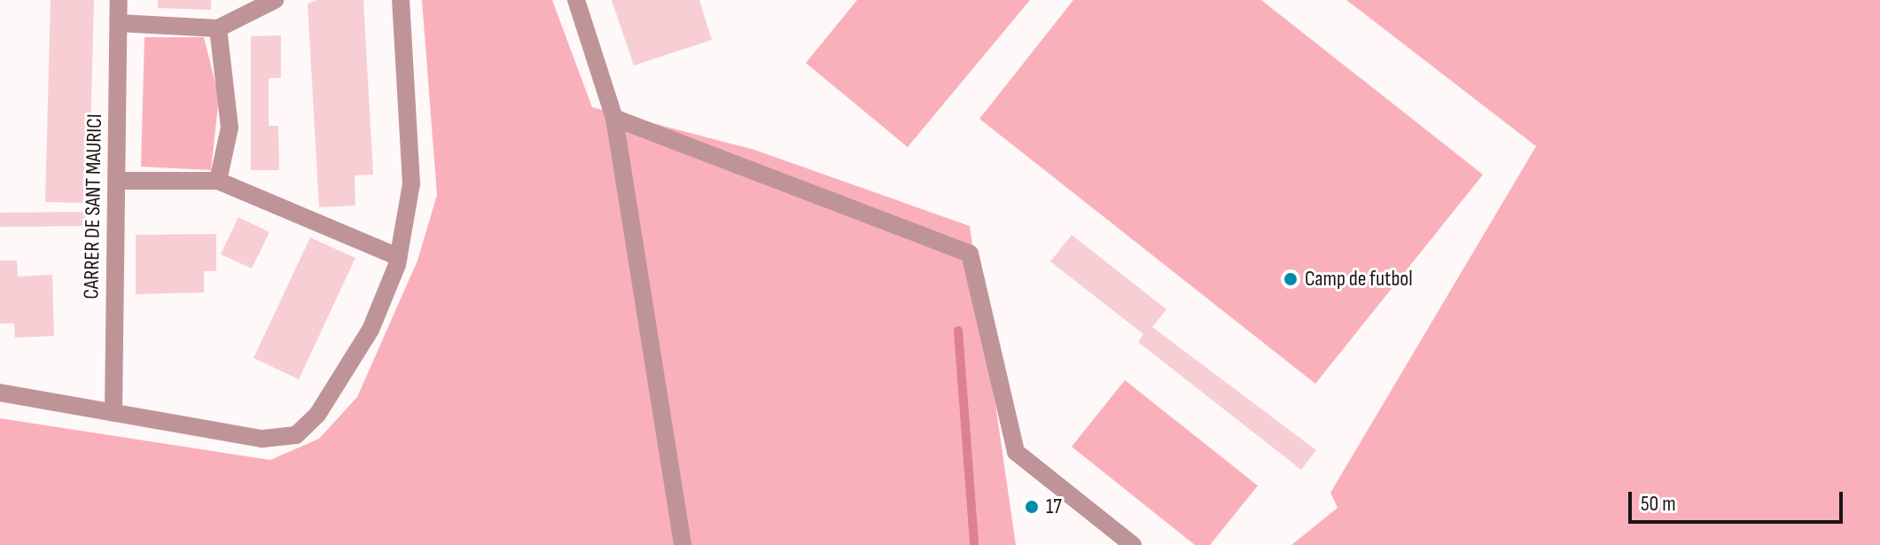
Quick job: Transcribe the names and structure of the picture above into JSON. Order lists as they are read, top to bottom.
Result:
{
  "streets": {
    "street": ["CARRER DE SANT MAURICI"]
  },
  "places": ["Camp de futbol", "17"],
  "scale_bar": "50 m"
}
